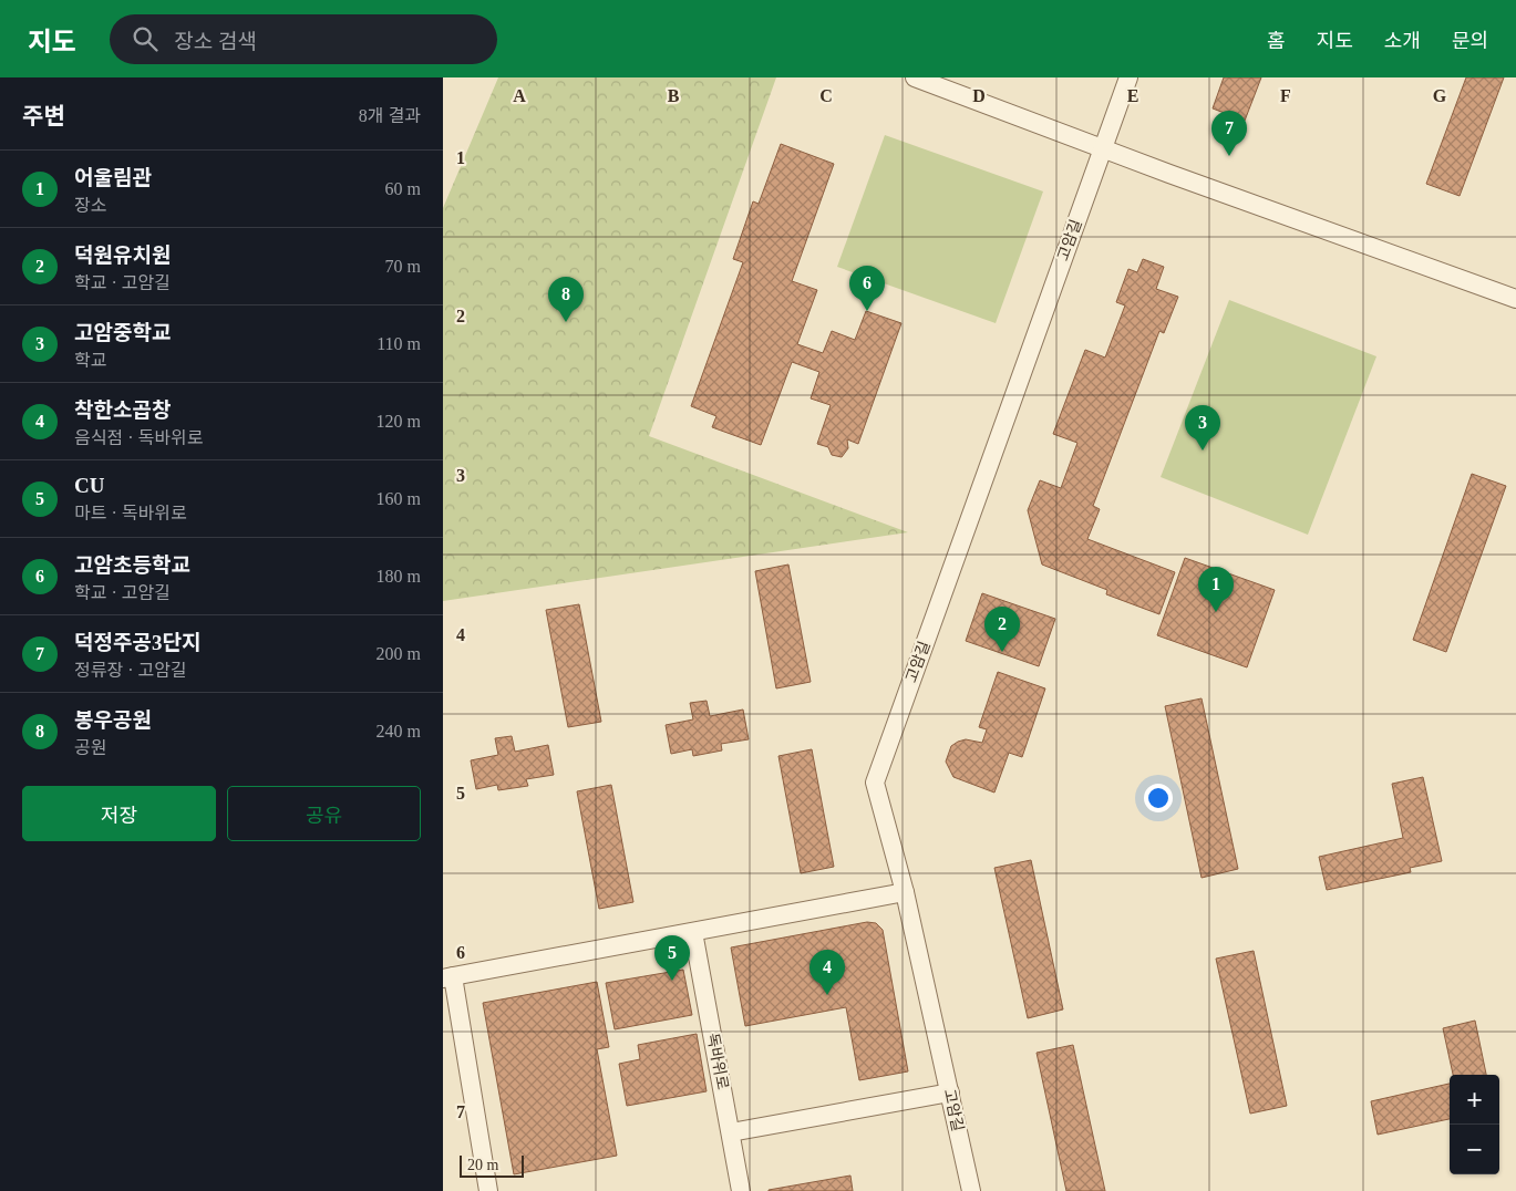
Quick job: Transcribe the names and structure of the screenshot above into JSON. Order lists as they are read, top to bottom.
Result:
{
  "streets": {
    "street": ["고암길", "독바위로"]
  },
  "scale_bar": "20 m",
  "page": {
    "header": "지도",
    "search": "장소 검색",
    "nav": [
      "홈",
      "지도",
      "소개",
      "문의"
    ],
    "heading": ["주변", "8개 결과"],
    "pins": [
      "7",
      "6",
      "8",
      "3",
      "1",
      "2",
      "5",
      "4"
    ],
    "list": [
      {
        "mark": "1",
        "name": "어울림관",
        "note": "장소",
        "value": "60 m"
      },
      {
        "mark": "2",
        "name": "덕원유치원",
        "note": "학교 · 고암길",
        "value": "70 m"
      },
      {
        "mark": "3",
        "name": "고암중학교",
        "note": "학교",
        "value": "110 m"
      },
      {
        "mark": "4",
        "name": "착한소곱창",
        "note": "음식점 · 독바위로",
        "value": "120 m"
      },
      {
        "mark": "5",
        "name": "CU",
        "note": "마트 · 독바위로",
        "value": "160 m"
      },
      {
        "mark": "6",
        "name": "고암초등학교",
        "note": "학교 · 고암길",
        "value": "180 m"
      },
      {
        "mark": "7",
        "name": "덕정주공3단지",
        "note": "정류장 · 고암길",
        "value": "200 m"
      },
      {
        "mark": "8",
        "name": "봉우공원",
        "note": "공원",
        "value": "240 m"
      }
    ],
    "buttons": ["저장", "공유"],
    "map_buttons": ["+", "−"],
    "scale": "20 m"
  },
  "grid": {
    "columns": [
      "A",
      "B",
      "C",
      "D",
      "E",
      "F",
      "G"
    ],
    "rows": [
      "1",
      "2",
      "3",
      "4",
      "5",
      "6",
      "7"
    ]
  }
}
